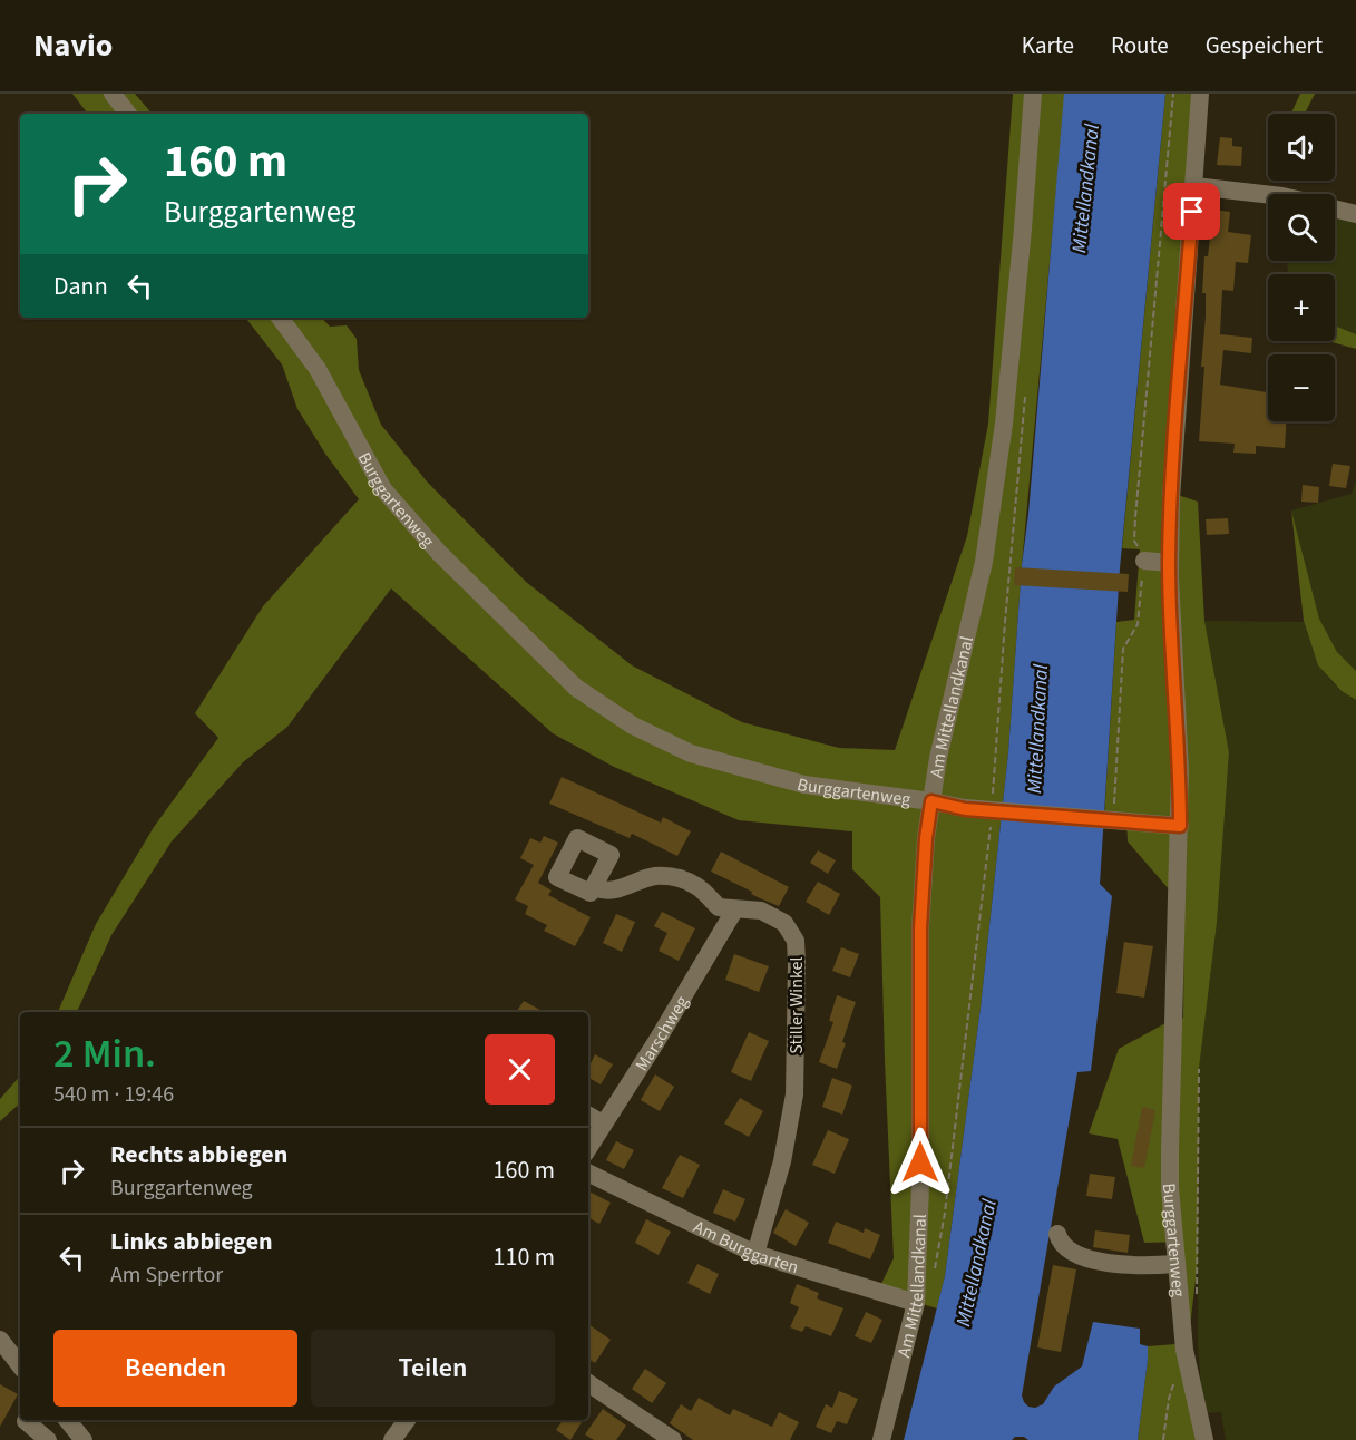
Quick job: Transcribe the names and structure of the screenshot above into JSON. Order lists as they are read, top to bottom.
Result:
{
  "streets": {
    "street": [
      "Burggartenweg",
      "Am Mittellandkanal",
      "Stiller Winkel",
      "Marschweg",
      "Am Burggarten"
    ]
  },
  "crossings": [
    ["Burggartenweg", "Am Mittellandkanal"],
    ["Am Mittellandkanal", "Am Burggarten"],
    ["Stiller Winkel", "Marschweg"],
    ["Stiller Winkel", "Am Burggarten"]
  ],
  "water": ["Mittellandkanal"],
  "page": {
    "header": "Navio",
    "nav": ["Karte", "Route", "Gespeichert"],
    "map_buttons": ["+", "−"],
    "turn": ["160 m", "Burggartenweg"],
    "then": "Dann",
    "heading": ["2 Min.", "540 m · 19:46"],
    "list": [
      {
        "name": "Rechts abbiegen",
        "note": "Burggartenweg",
        "value": "160 m"
      },
      {
        "name": "Links abbiegen",
        "note": "Am Sperrtor",
        "value": "110 m"
      }
    ],
    "buttons": ["Beenden", "Teilen"]
  }
}
